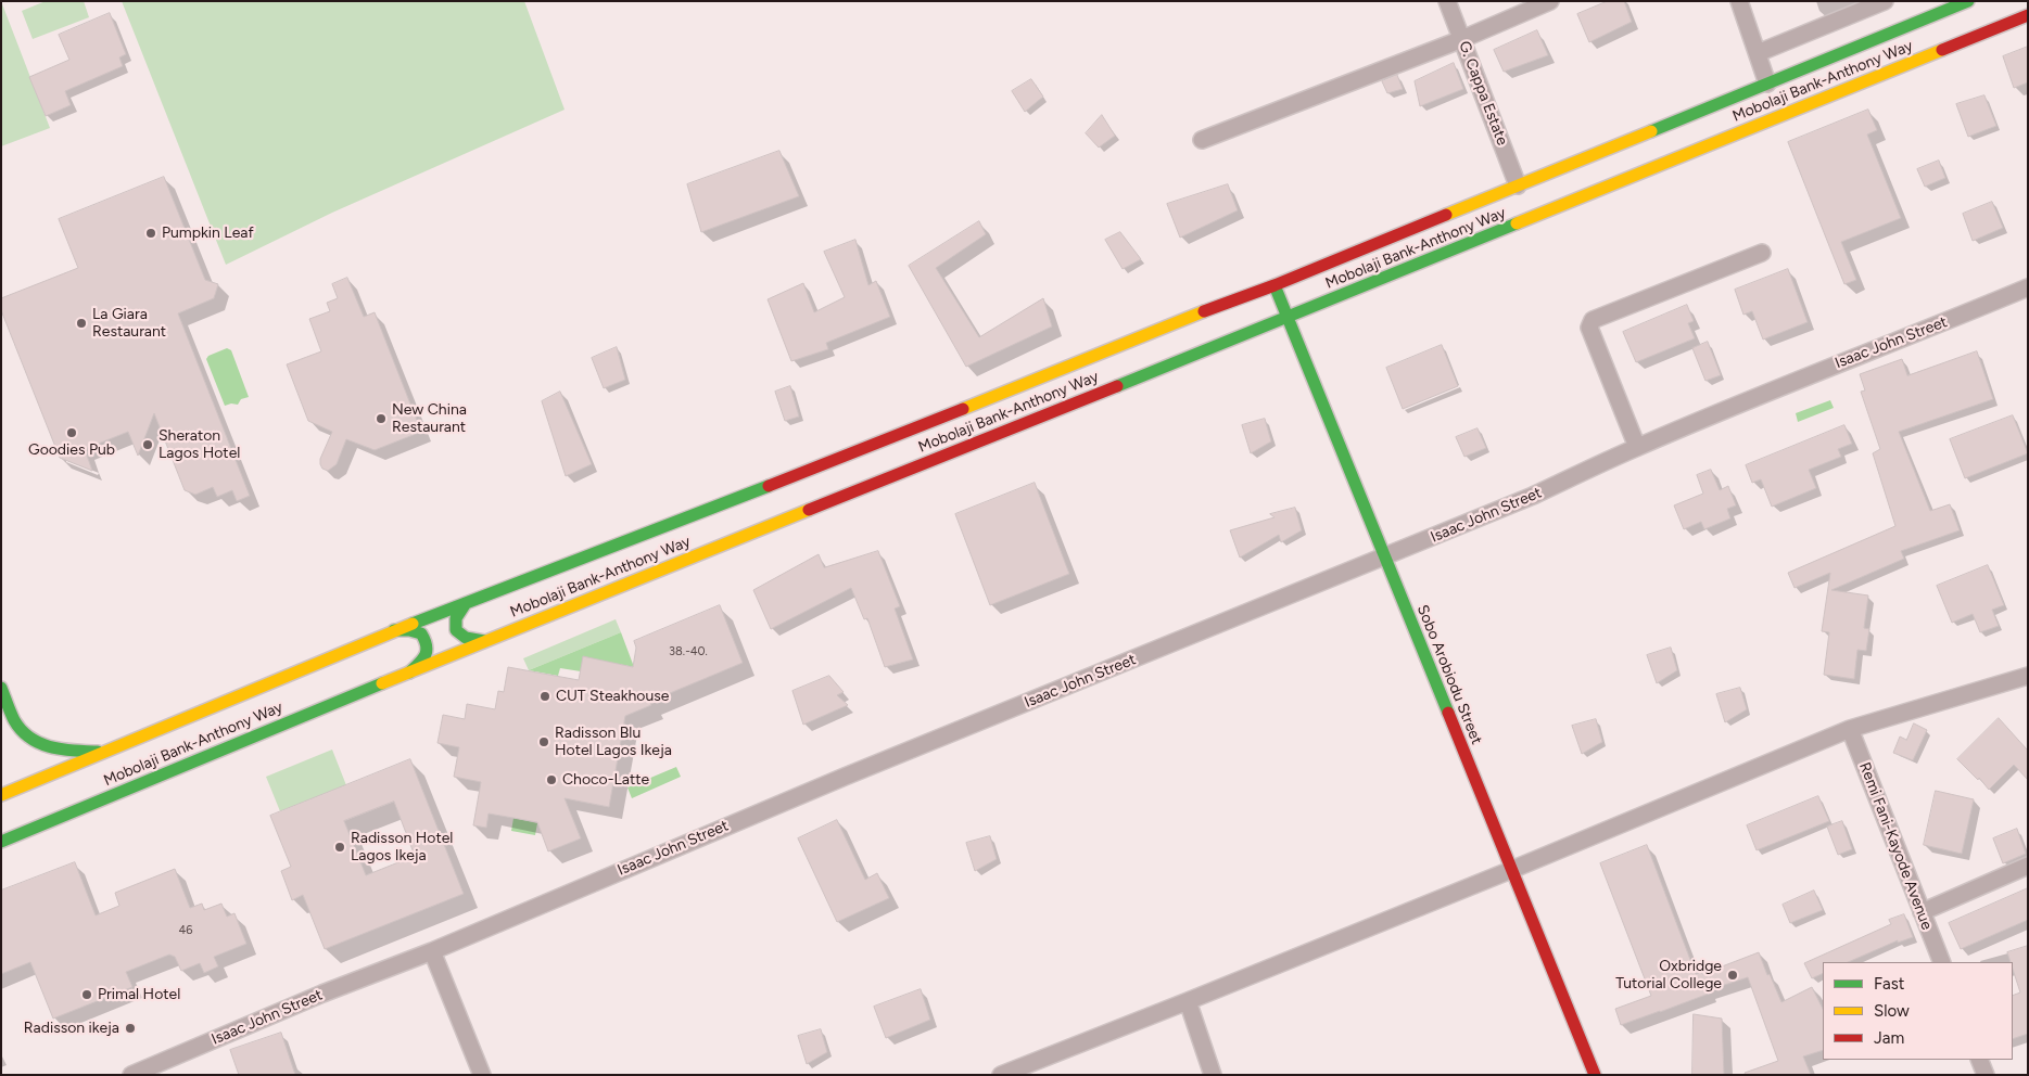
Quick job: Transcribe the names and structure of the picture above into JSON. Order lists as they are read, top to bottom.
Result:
{
  "streets": {
    "main road": ["Mobolaji Bank-Anthony Way", "Sobo Arobiodu Street"],
    "street": ["G. Cappa Estate", "Isaac John Street", "Remi Fani-Kayode Avenue"]
  },
  "crossings": [
    ["Mobolaji Bank-Anthony Way", "G. Cappa Estate"],
    ["Mobolaji Bank-Anthony Way", "Sobo Arobiodu Street"],
    ["Isaac John Street", "Sobo Arobiodu Street"]
  ],
  "places": [
    "Pumpkin Leaf",
    "La Giara Restaurant",
    "New China Restaurant",
    "Goodies Pub",
    "Sheraton Lagos Hotel",
    "CUT Steakhouse",
    "Radisson Blu Hotel Lagos Ikeja",
    "Choco-Latte",
    "Radisson Hotel Lagos Ikeja",
    "Oxbridge Tutorial College",
    "Primal Hotel",
    "Radisson ikeja"
  ],
  "house_numbers": ["38.-40.", "46"],
  "legend": ["Fast", "Slow", "Jam"]
}
